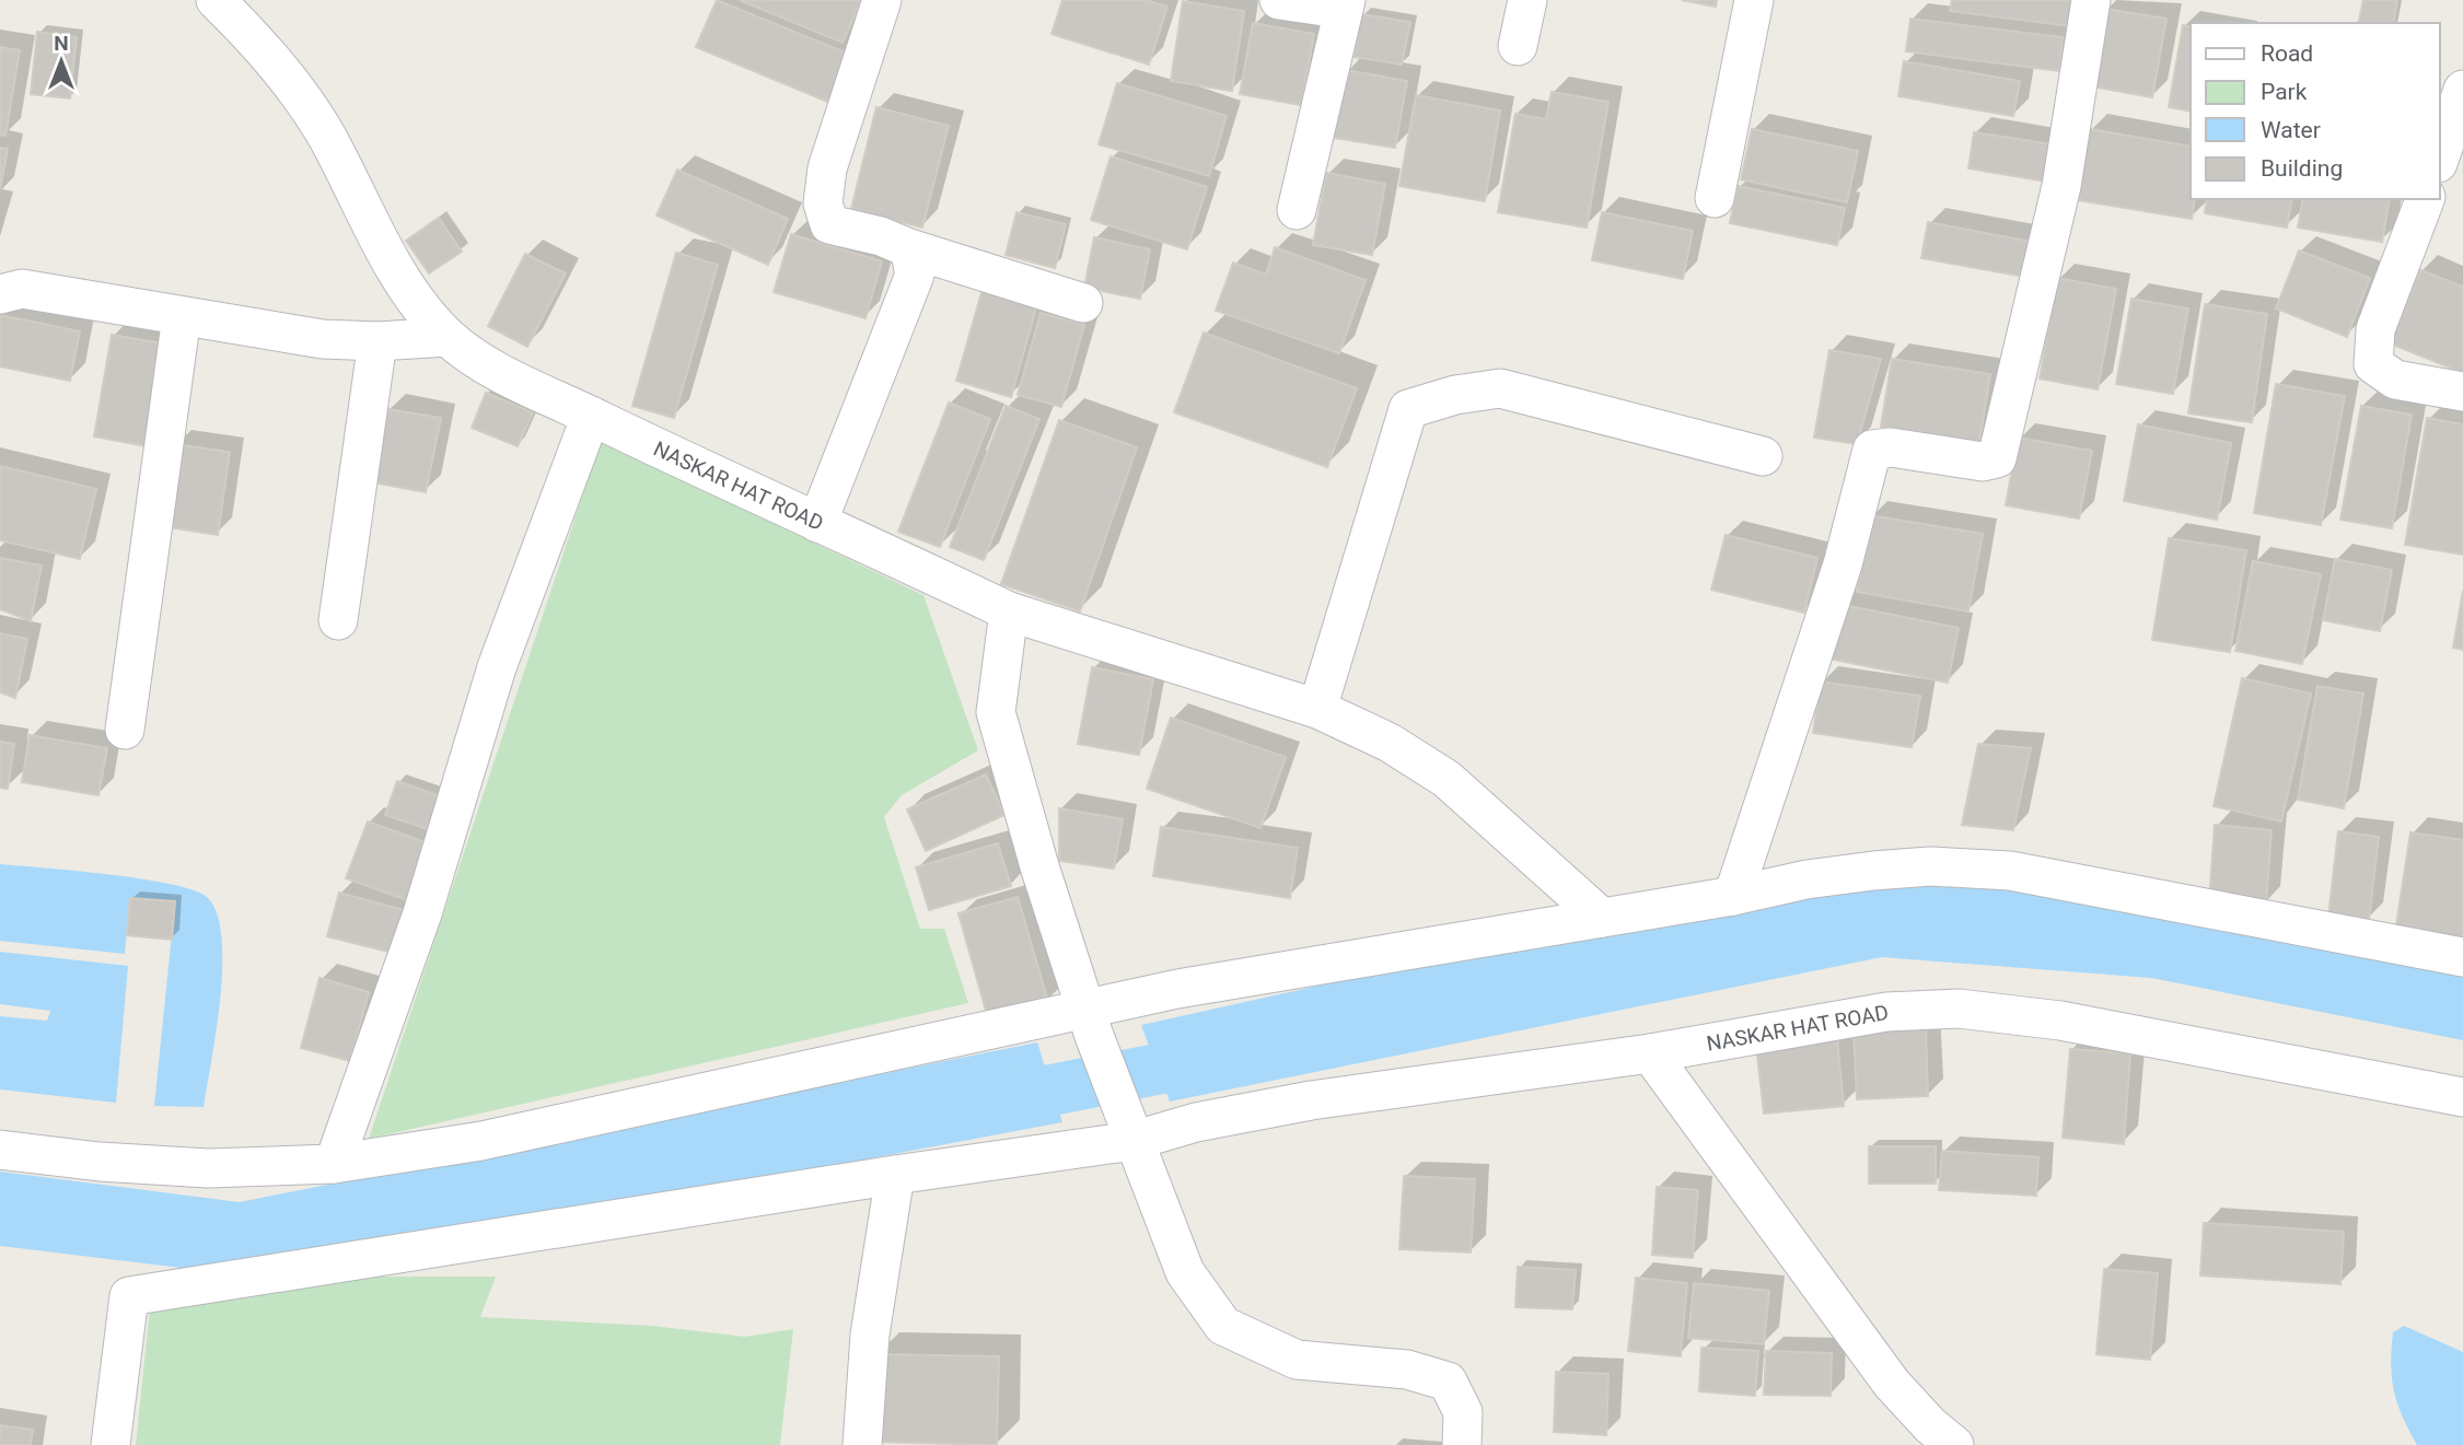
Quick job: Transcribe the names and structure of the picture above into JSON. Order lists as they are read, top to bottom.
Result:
{
  "streets": {
    "street": ["NASKAR HAT ROAD"]
  },
  "legend": [
    "Road",
    "Park",
    "Water",
    "Building"
  ],
  "north": "top"
}
